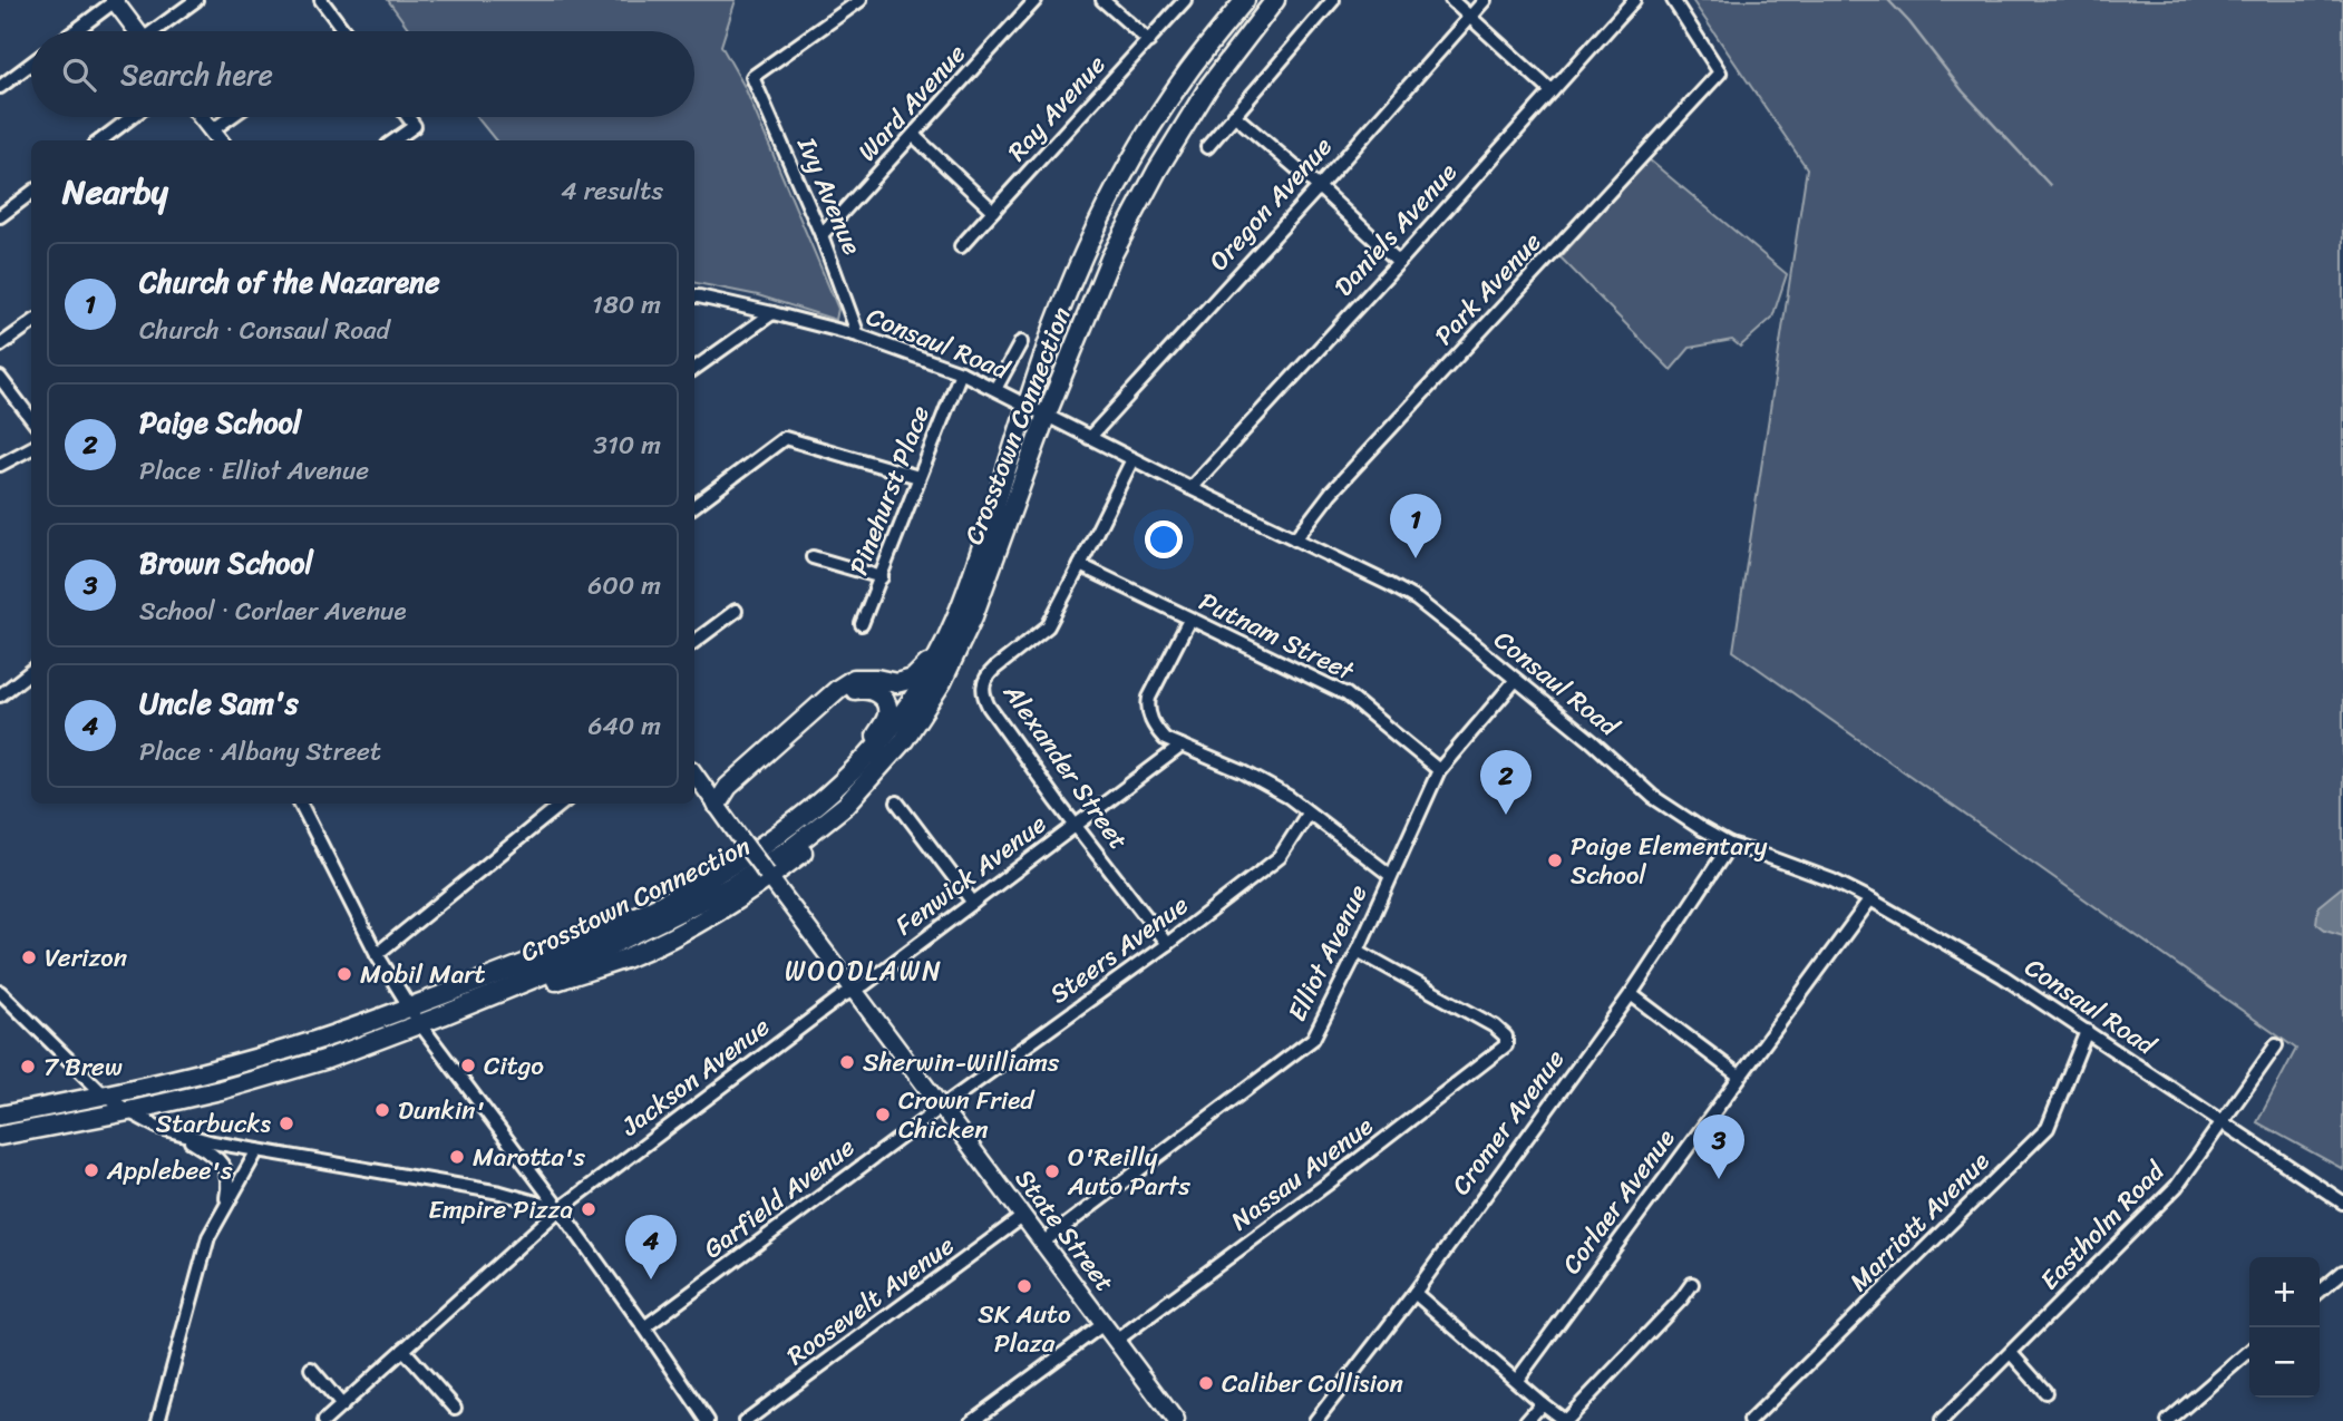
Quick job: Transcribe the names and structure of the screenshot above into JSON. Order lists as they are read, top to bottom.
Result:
{
  "streets": {
    "highway": ["Crosstown Connection"],
    "main road": ["State Street"],
    "street": [
      "Ward Avenue",
      "Ray Avenue",
      "Ivy Avenue",
      "Oregon Avenue",
      "Daniels Avenue",
      "Park Avenue",
      "Consaul Road",
      "Pinehurst Place",
      "Putnam Street",
      "Alexander Street",
      "Fenwick Avenue",
      "Steers Avenue",
      "Elliot Avenue",
      "Jackson Avenue",
      "Cromer Avenue",
      "Nassau Avenue",
      "Garfield Avenue",
      "Corlaer Avenue",
      "Marriott Avenue",
      "Eastholm Road",
      "Roosevelt Avenue"
    ]
  },
  "crossings": [
    ["Ward Avenue", "Ivy Avenue"],
    ["Ivy Avenue", "Consaul Road"],
    ["Oregon Avenue", "Consaul Road"],
    ["Daniels Avenue", "Consaul Road"],
    ["Park Avenue", "Consaul Road"],
    ["Consaul Road", "Crosstown Connection"],
    ["Consaul Road", "Pinehurst Place"],
    ["Consaul Road", "Alexander Street"],
    ["Consaul Road", "Elliot Avenue"],
    ["Consaul Road", "Cromer Avenue"],
    ["Consaul Road", "Corlaer Avenue"],
    ["Consaul Road", "Marriott Avenue"],
    ["Consaul Road", "Eastholm Road"],
    ["Putnam Street", "Alexander Street"],
    ["Putnam Street", "Elliot Avenue"],
    ["Alexander Street", "Fenwick Avenue"],
    ["Alexander Street", "Steers Avenue"],
    ["Fenwick Avenue", "Jackson Avenue"],
    ["Fenwick Avenue", "State Street"],
    ["Steers Avenue", "Garfield Avenue"],
    ["Steers Avenue", "State Street"],
    ["Elliot Avenue", "Nassau Avenue"],
    ["Elliot Avenue", "State Street"],
    ["Jackson Avenue", "State Street"],
    ["Nassau Avenue", "State Street"],
    ["Garfield Avenue", "State Street"],
    ["State Street", "Roosevelt Avenue"]
  ],
  "districts": ["WOODLAWN"],
  "places": [
    "Paige Elementary School",
    "Verizon",
    "Mobil Mart",
    "Sherwin-Williams",
    "Citgo",
    "7 Brew",
    "Dunkin'",
    "Crown Fried Chicken",
    "Starbucks",
    "Marotta's",
    "Applebee's",
    "O'Reilly Auto Parts",
    "Empire Pizza",
    "SK Auto Plaza",
    "Caliber Collision"
  ],
  "page": {
    "search": "Search here",
    "heading": ["Nearby", "4 results"],
    "list": [
      {
        "mark": "1",
        "name": "Church of the Nazarene",
        "note": "Church · Consaul Road",
        "value": "180 m"
      },
      {
        "mark": "2",
        "name": "Paige School",
        "note": "Place · Elliot Avenue",
        "value": "310 m"
      },
      {
        "mark": "3",
        "name": "Brown School",
        "note": "School · Corlaer Avenue",
        "value": "600 m"
      },
      {
        "mark": "4",
        "name": "Uncle Sam's",
        "note": "Place · Albany Street",
        "value": "640 m"
      }
    ],
    "pins": [
      "1",
      "2",
      "3",
      "4"
    ],
    "map_buttons": ["+", "−"]
  }
}
